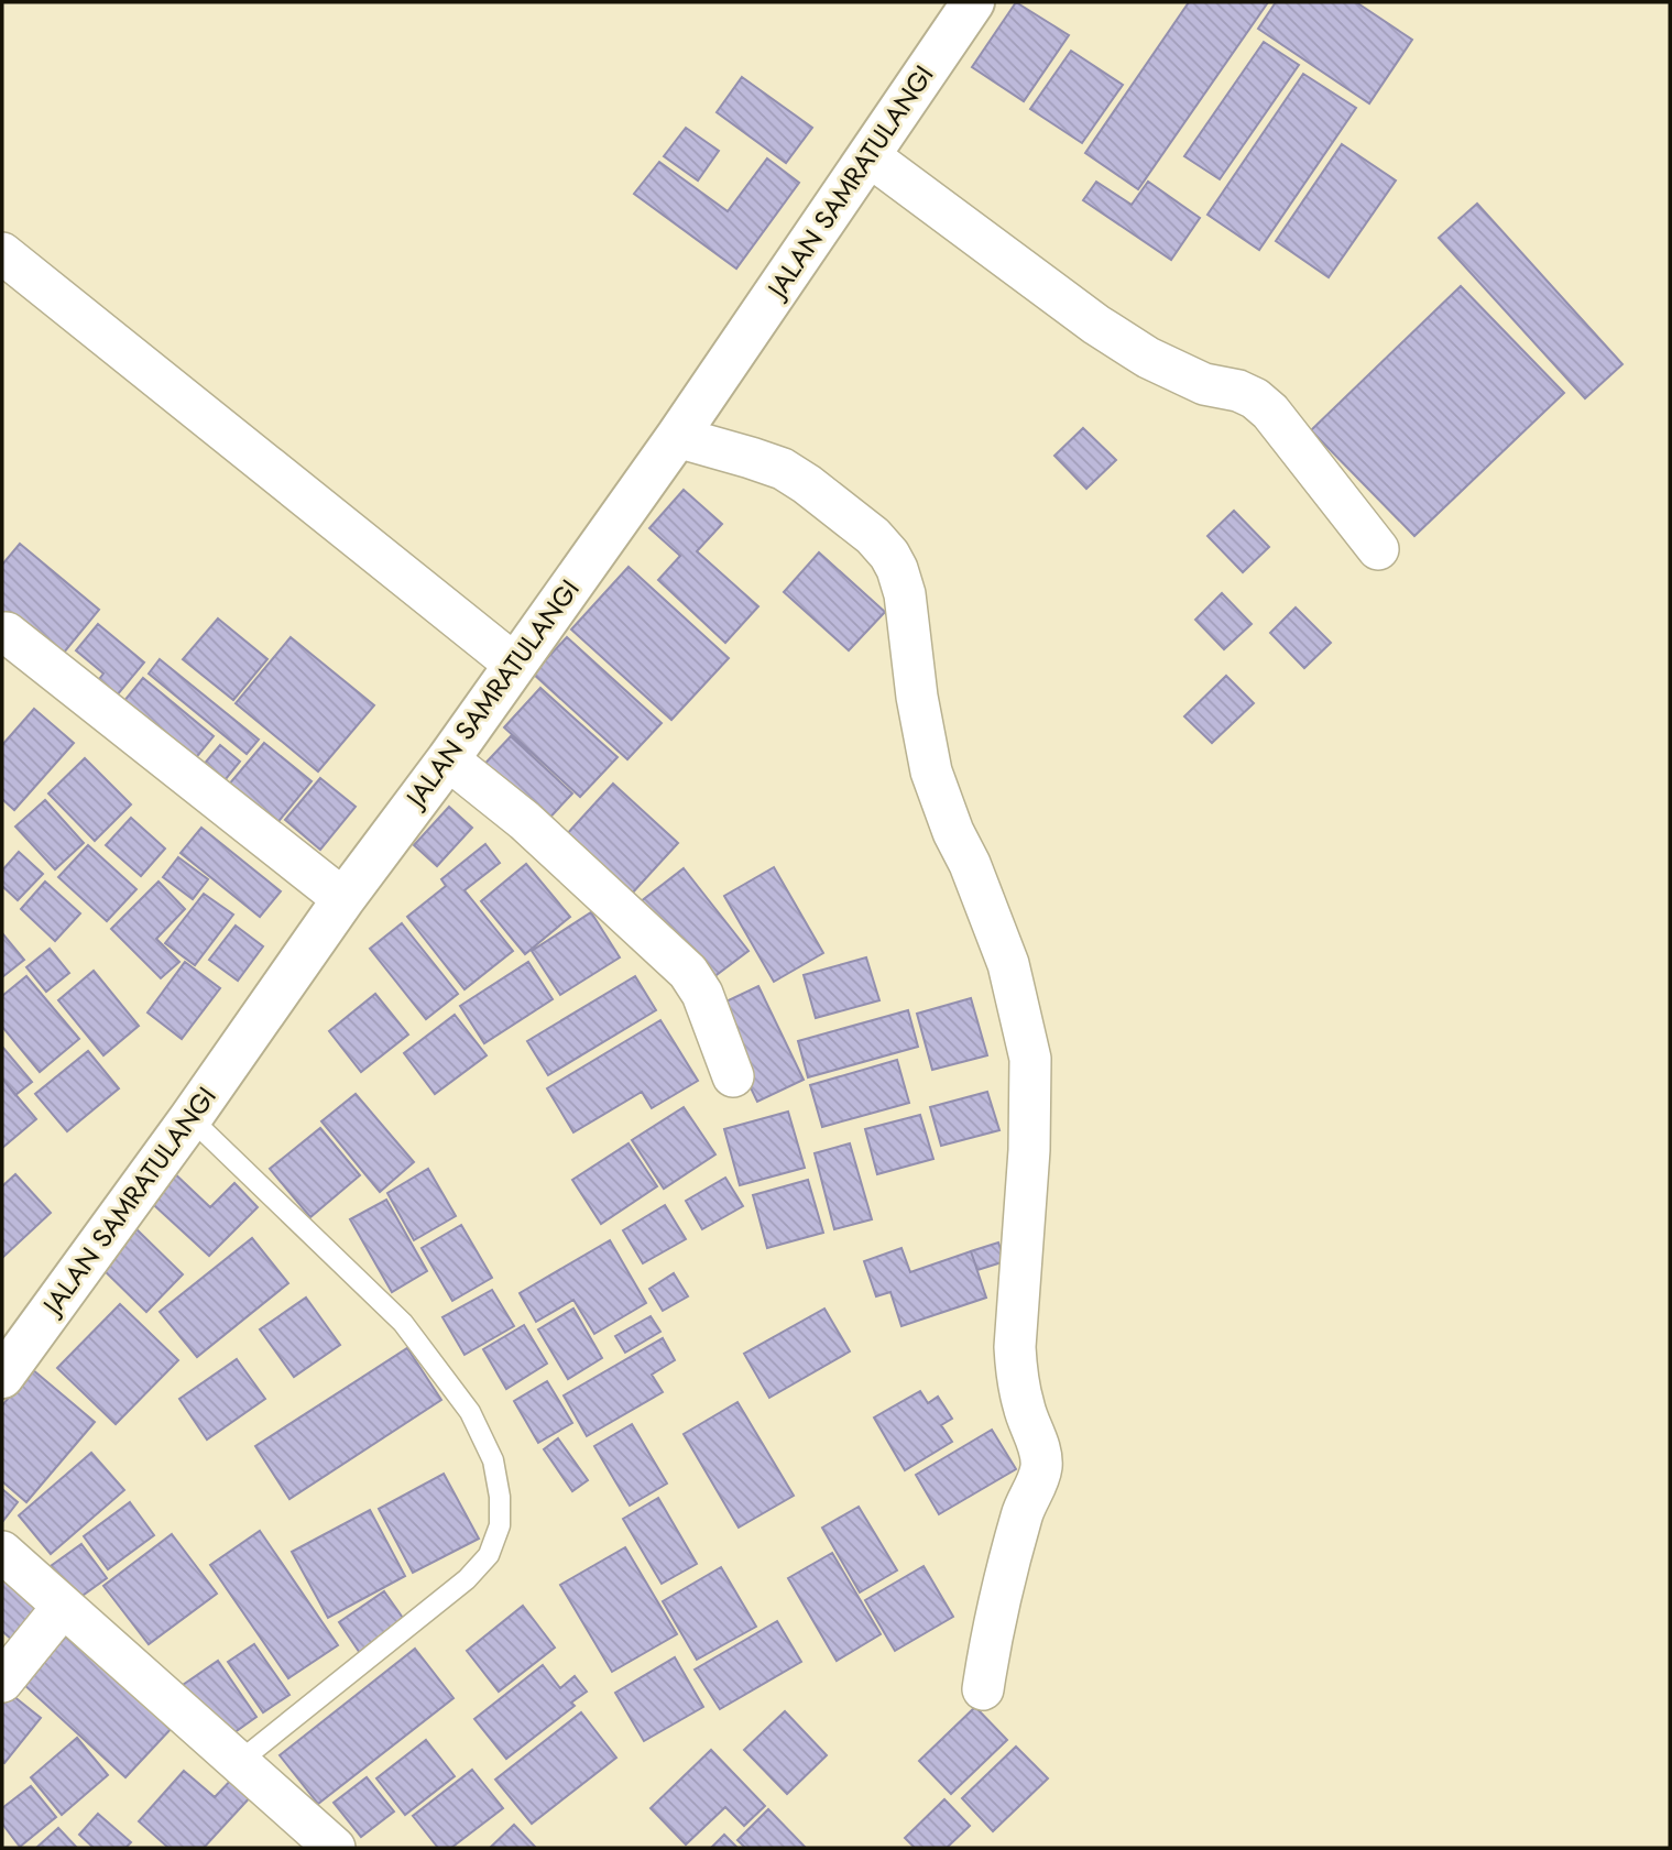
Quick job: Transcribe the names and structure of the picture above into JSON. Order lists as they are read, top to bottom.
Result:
{
  "streets": {
    "main road": ["JALAN SAMRATULANGI"]
  }
}
